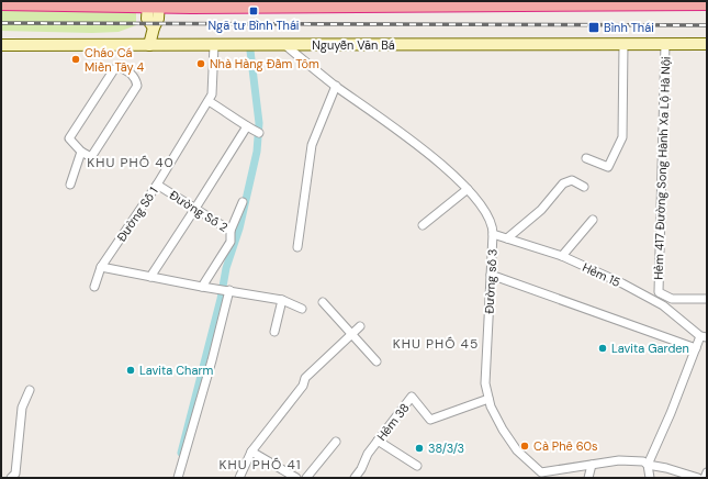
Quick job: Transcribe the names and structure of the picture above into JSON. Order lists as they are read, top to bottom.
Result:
{
  "streets": {
    "main road": ["Nguyễn Văn Bá"],
    "street": [
      "Hẻm 417 Đường Song Hành Xa Lộ Hà Nội",
      "Đường Số 2",
      "Đường Số 1",
      "Hẻm 15",
      "Đường số 3",
      "Hẻm 38"
    ]
  },
  "crossings": [
    ["Nguyễn Văn Bá", "Hẻm 417 Đường Song Hành Xa Lộ Hà Nội"],
    ["Nguyễn Văn Bá", "Đường Số 1"],
    ["Nguyễn Văn Bá", "Đường số 3"],
    ["Đường Số 2", "Đường Số 1"],
    ["Hẻm 15", "Đường số 3"],
    ["Đường số 3", "Hẻm 38"]
  ],
  "districts": ["KHU PHỐ 40", "KHU PHỐ 45", "KHU PHỐ 41"],
  "places": {
    "transit": ["Ngã tư Bình Thái", "Bình Thái"],
    "other": [
      "Cháo Cá Miền Tây 4",
      "Nhà Hàng Đầm Tôm",
      "Lavita Garden",
      "Lavita Charm",
      "Cà Phê 60s",
      "38/3/3"
    ]
  }
}
